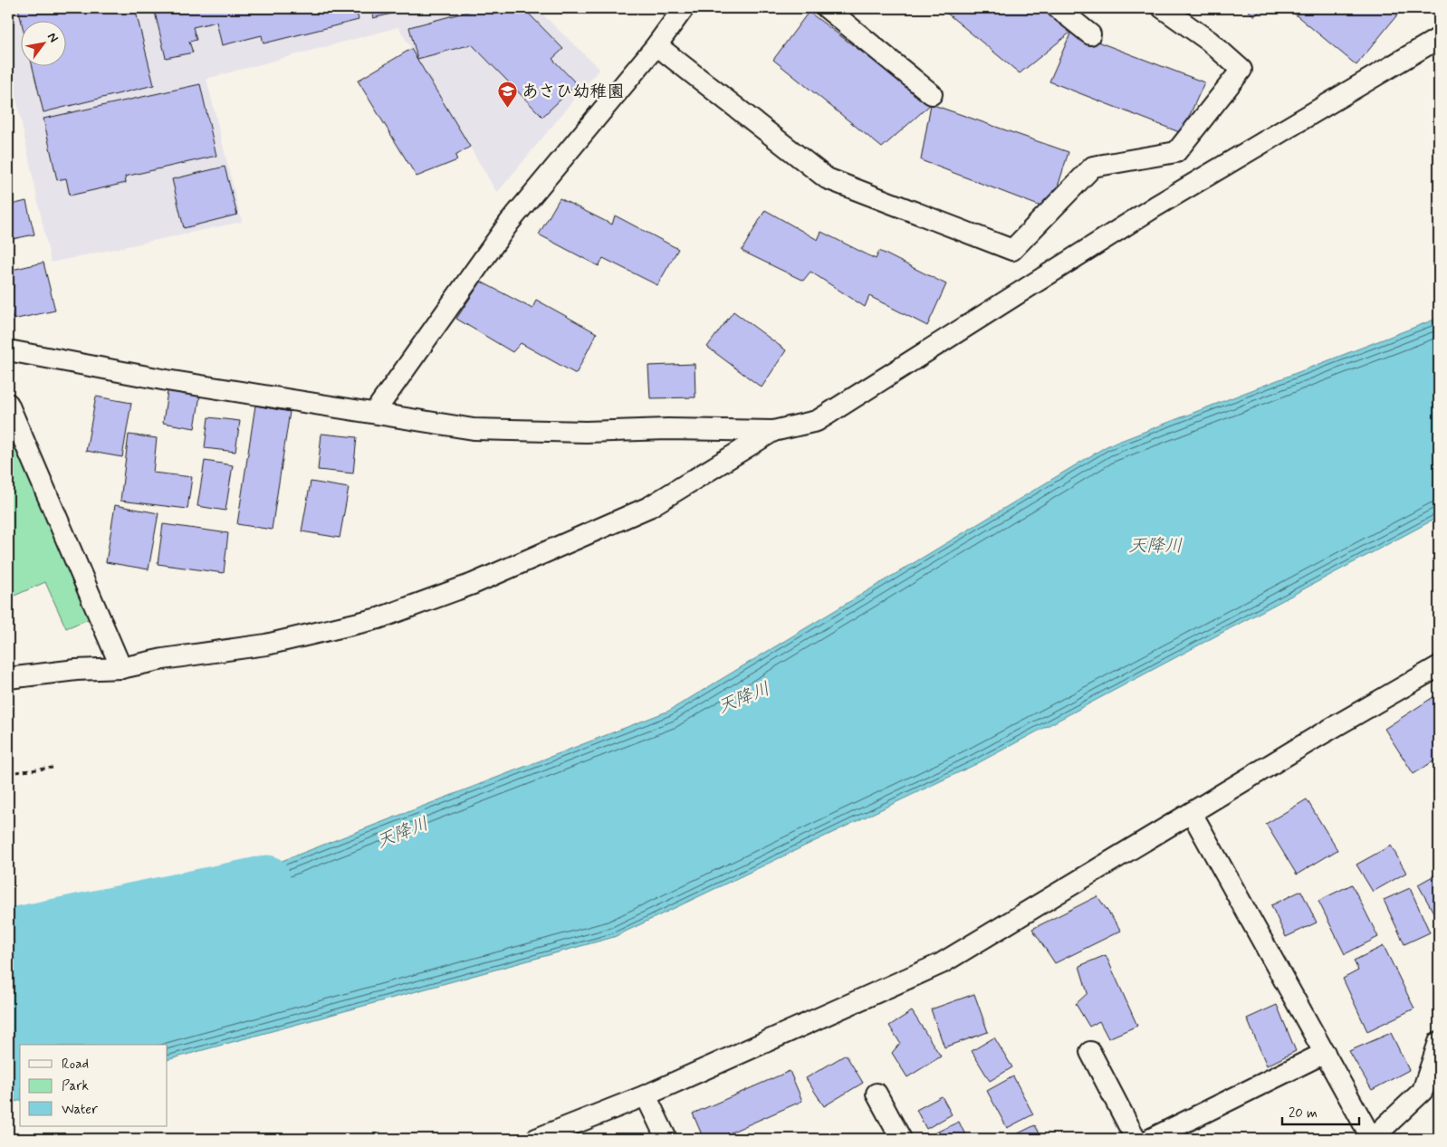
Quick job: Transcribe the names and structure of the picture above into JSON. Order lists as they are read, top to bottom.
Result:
{
  "water": ["天降川"],
  "places": {
    "school or university": ["あさひ幼稚園"]
  },
  "legend": ["Road", "Park", "Water"],
  "scale_bar": "20 m",
  "north": "top right"
}
